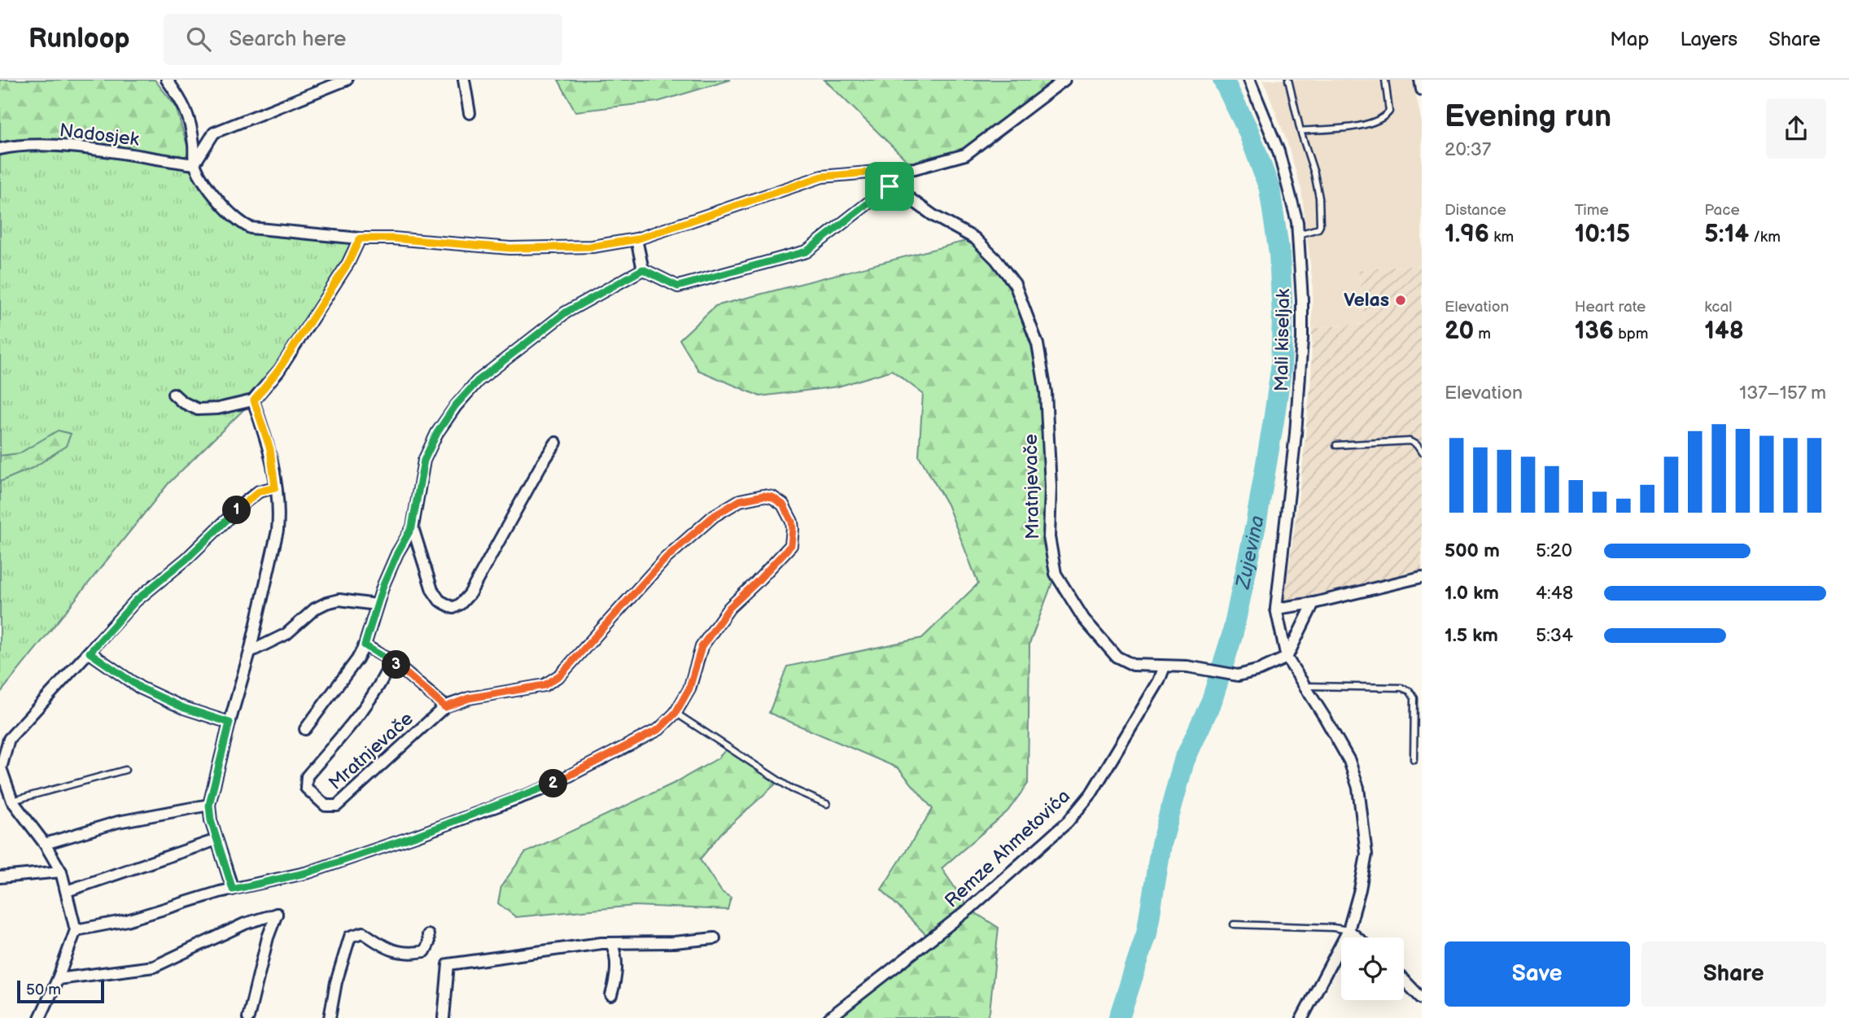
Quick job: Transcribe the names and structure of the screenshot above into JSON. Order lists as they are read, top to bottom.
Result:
{
  "streets": {
    "street": [
      "Nadosjek",
      "Mali kiseljak",
      "Mratnjevače",
      "Remze Ahmetovića"
    ]
  },
  "crossings": [
    ["Mali kiseljak", "Mratnjevače"],
    ["Mratnjevače", "Remze Ahmetovića"]
  ],
  "water": ["Zujevina"],
  "places": ["Velas"],
  "scale_bar": "50 m",
  "page": {
    "header": "Runloop",
    "search": "Search here",
    "nav": ["Map", "Layers", "Share"],
    "heading": ["Evening run", "20:37"],
    "stats": [
      ["Distance", "1.96 km"],
      ["Time", "10:15"],
      ["Pace", "5:14 /km"],
      ["Elevation", "20 m"],
      ["Heart rate", "136 bpm"],
      ["kcal", "148"]
    ],
    "chart": ["Elevation", "137–157 m"],
    "pins": ["1", "3", "2"],
    "list": [
      {
        "name": "500 m",
        "note": "5:20"
      },
      {
        "name": "1.0 km",
        "note": "4:48"
      },
      {
        "name": "1.5 km",
        "note": "5:34"
      }
    ],
    "buttons": ["Save", "Share"],
    "scale": "50 m"
  }
}
